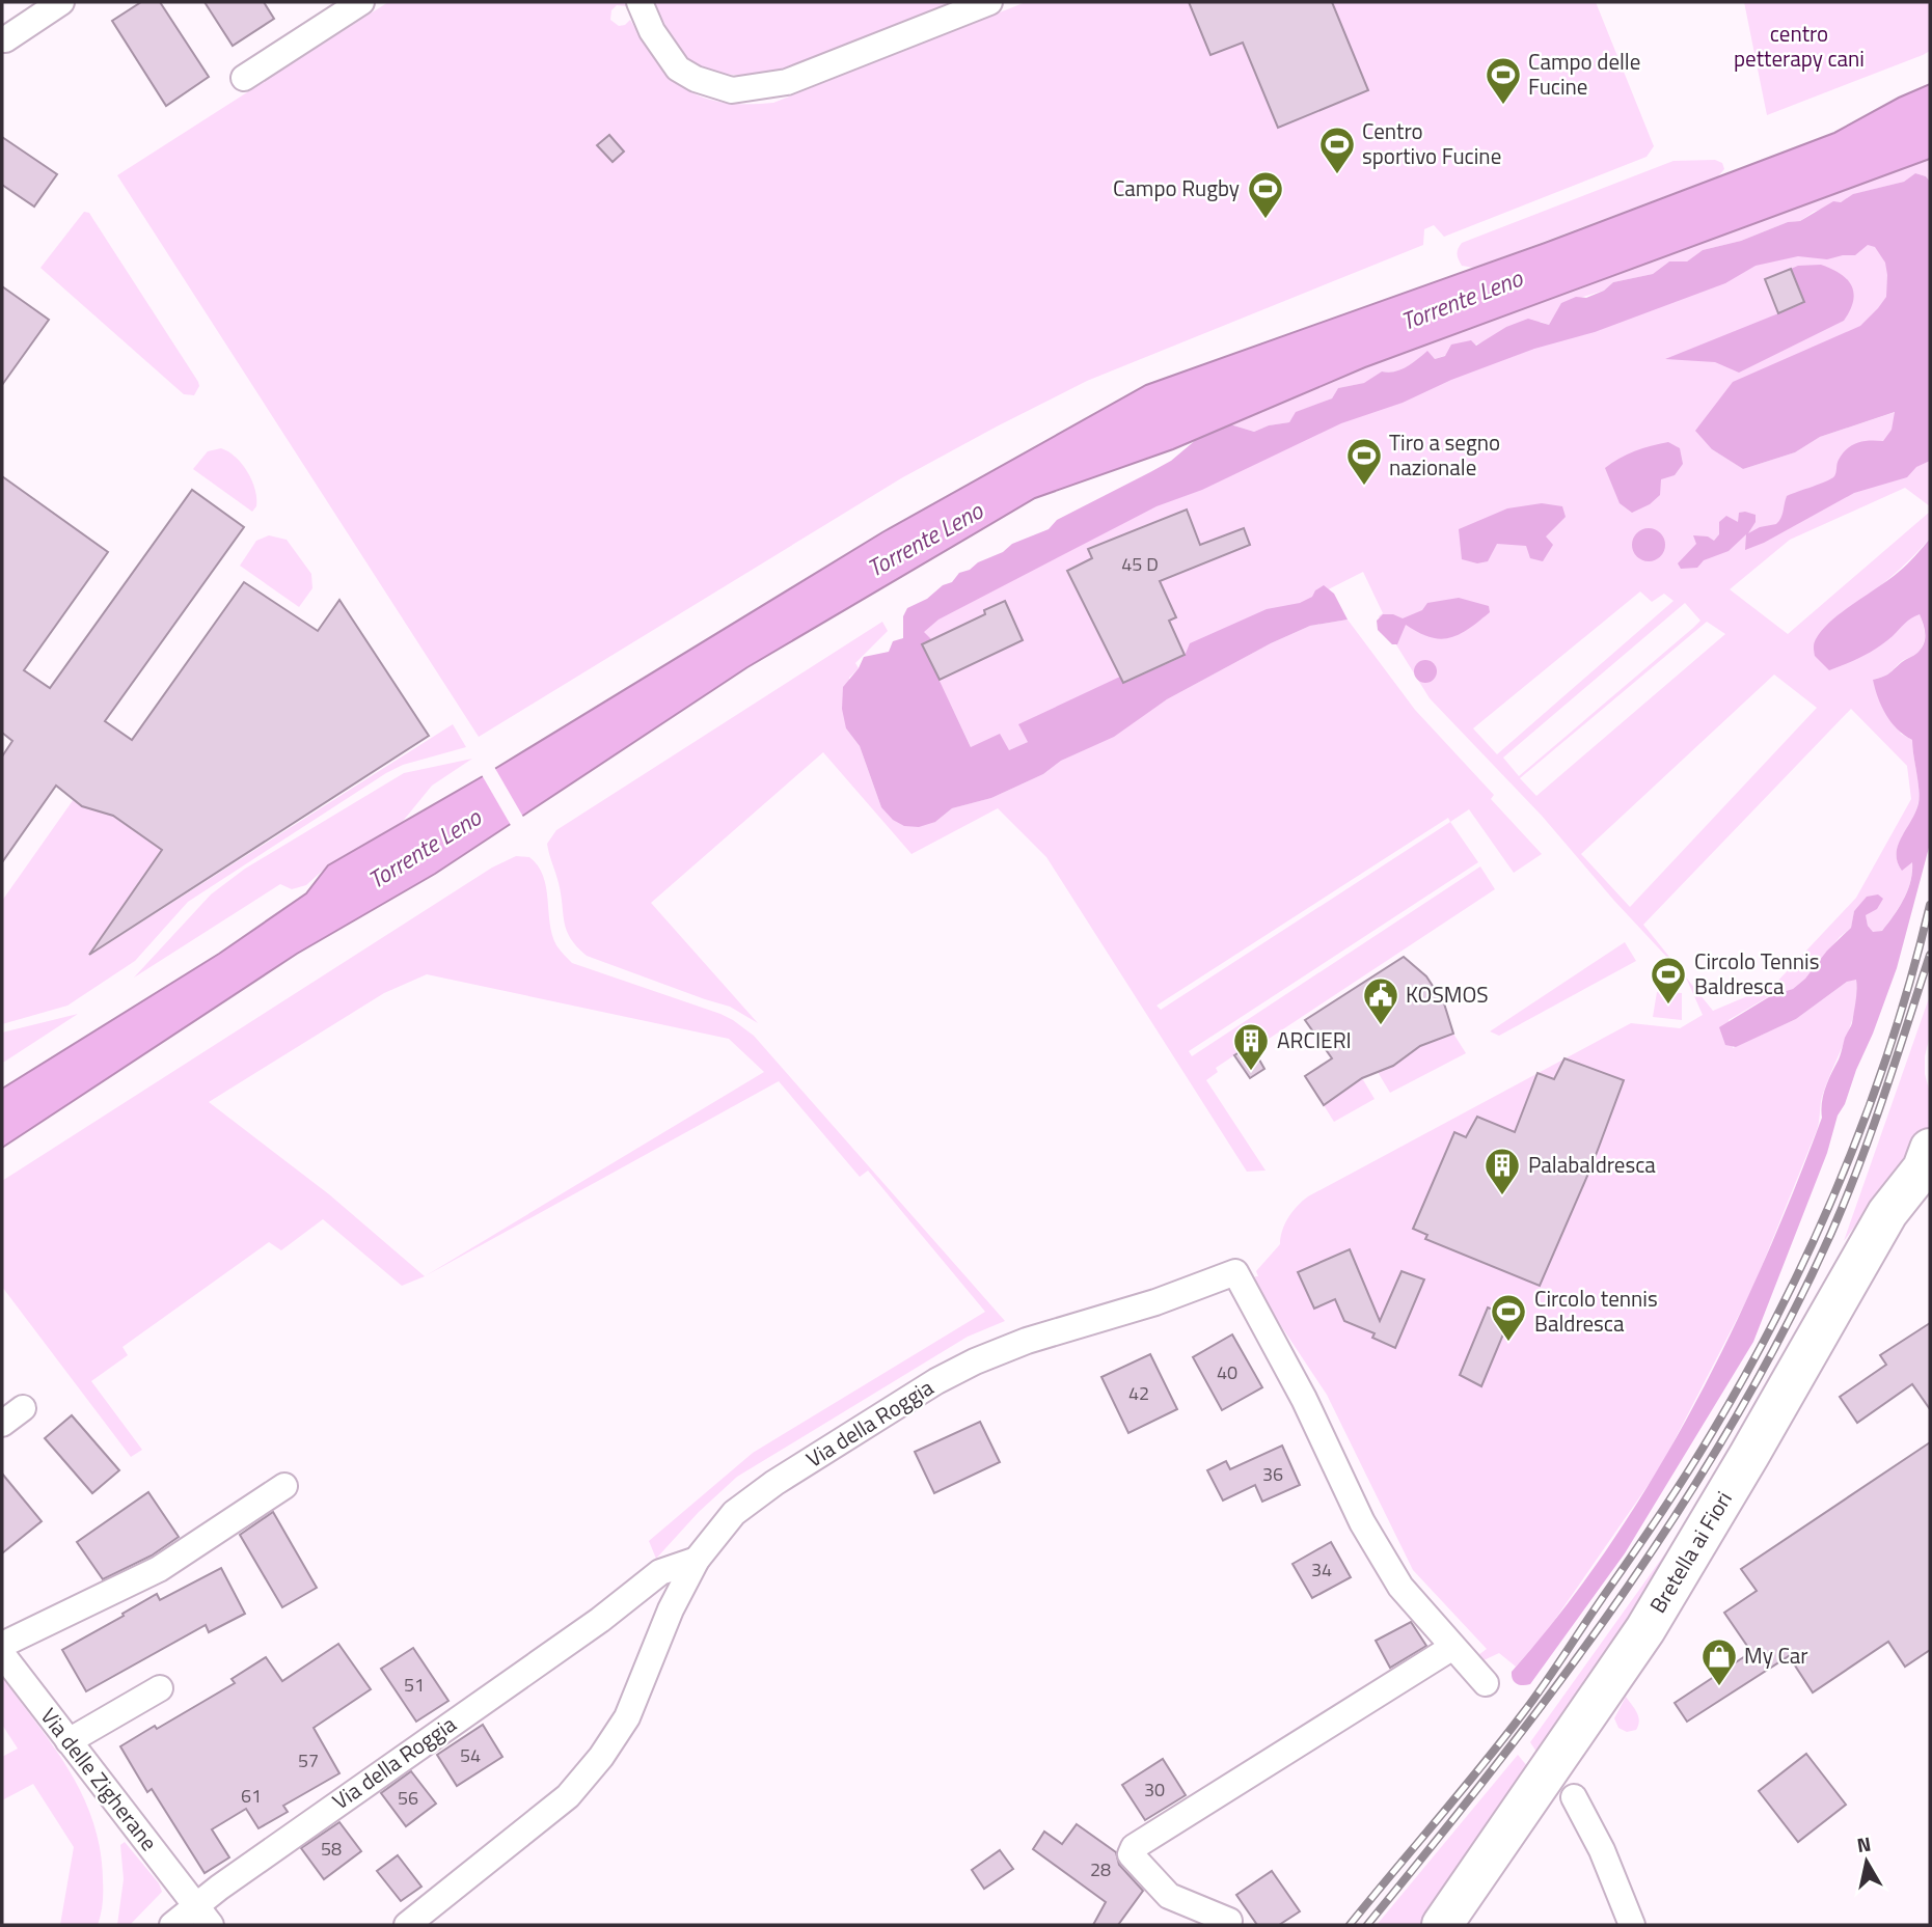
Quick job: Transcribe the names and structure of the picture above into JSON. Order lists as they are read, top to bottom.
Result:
{
  "streets": {
    "main road": ["Bretella ai Fiori"],
    "street": ["Via della Roggia", "Via delle Zigherane"]
  },
  "crossings": [
    ["Via della Roggia", "Via delle Zigherane"]
  ],
  "water": ["Torrente Leno"],
  "parks": ["centro petterapy cani"],
  "places": {
    "sports": [
      "Campo delle Fucine",
      "Centro sportivo Fucine",
      "Campo Rugby",
      "Tiro a segno nazionale",
      "Circolo Tennis Baldresca",
      "Circolo tennis Baldresca"
    ],
    "public building": ["KOSMOS"],
    "building": ["ARCIERI", "Palabaldresca"],
    "shop": ["My Car"]
  },
  "house_numbers": [
    "45 D",
    "40",
    "42",
    "36",
    "34",
    "51",
    "54",
    "57",
    "30",
    "61",
    "56",
    "58",
    "28"
  ],
  "north": "top"
}
